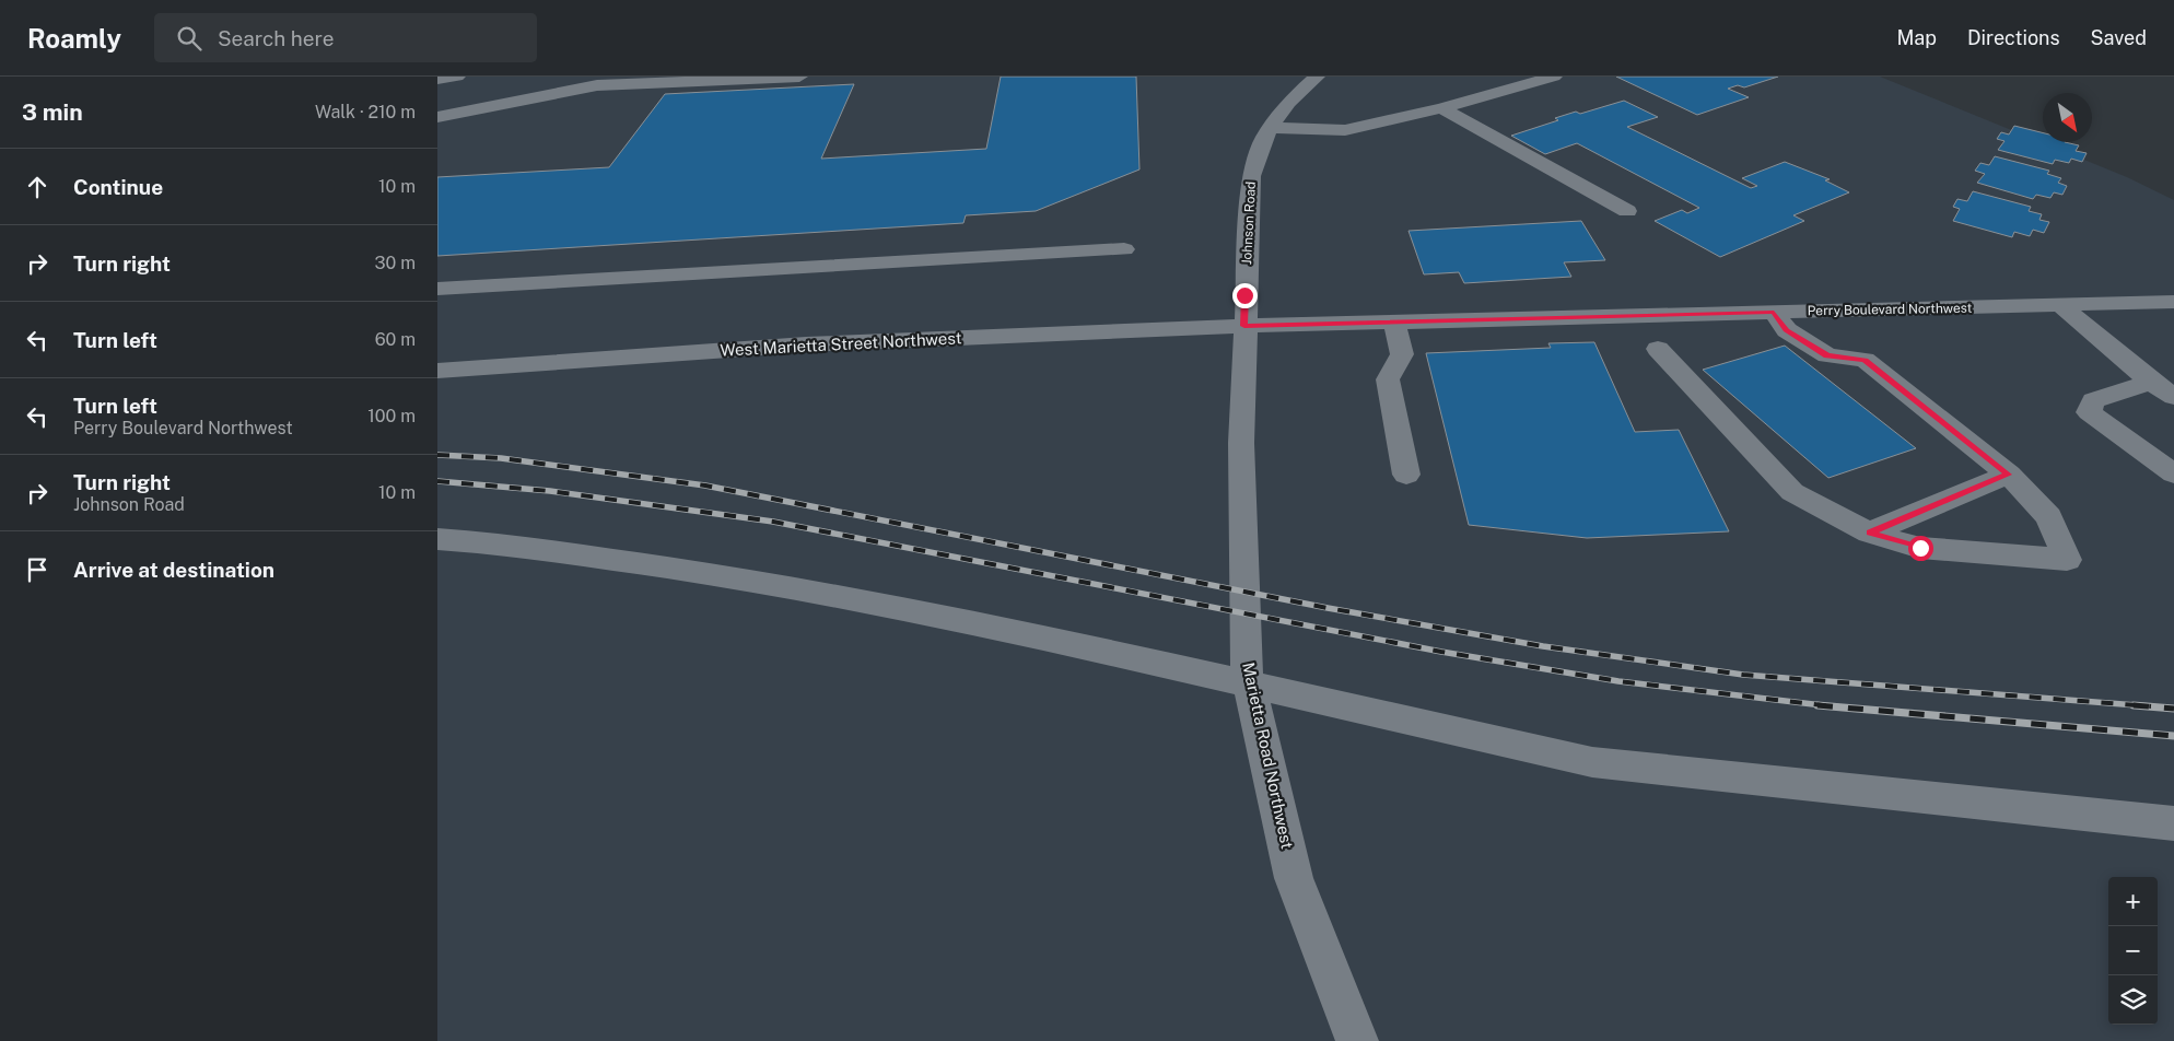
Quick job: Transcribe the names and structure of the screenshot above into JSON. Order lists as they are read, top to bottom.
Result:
{
  "streets": {
    "street": [
      "Johnson Road",
      "Perry Boulevard Northwest",
      "West Marietta Street Northwest",
      "Marietta Road Northwest"
    ]
  },
  "crossings": [
    ["Johnson Road", "Perry Boulevard Northwest"],
    ["Johnson Road", "West Marietta Street Northwest"],
    ["Johnson Road", "Marietta Road Northwest"],
    ["Perry Boulevard Northwest", "West Marietta Street Northwest"],
    ["Perry Boulevard Northwest", "Marietta Road Northwest"],
    ["West Marietta Street Northwest", "Marietta Road Northwest"]
  ],
  "north": "bottom right",
  "page": {
    "header": "Roamly",
    "search": "Search here",
    "nav": ["Map", "Directions", "Saved"],
    "heading": ["3 min", "Walk · 210 m"],
    "list": [
      ["Continue", "10 m"],
      ["Turn right", "30 m"],
      ["Turn left", "60 m"],
      ["Turn left", "Perry Boulevard Northwest", "100 m"],
      ["Turn right", "Johnson Road", "10 m"],
      "Arrive at destination"
    ],
    "map_buttons": ["+", "−"]
  }
}
